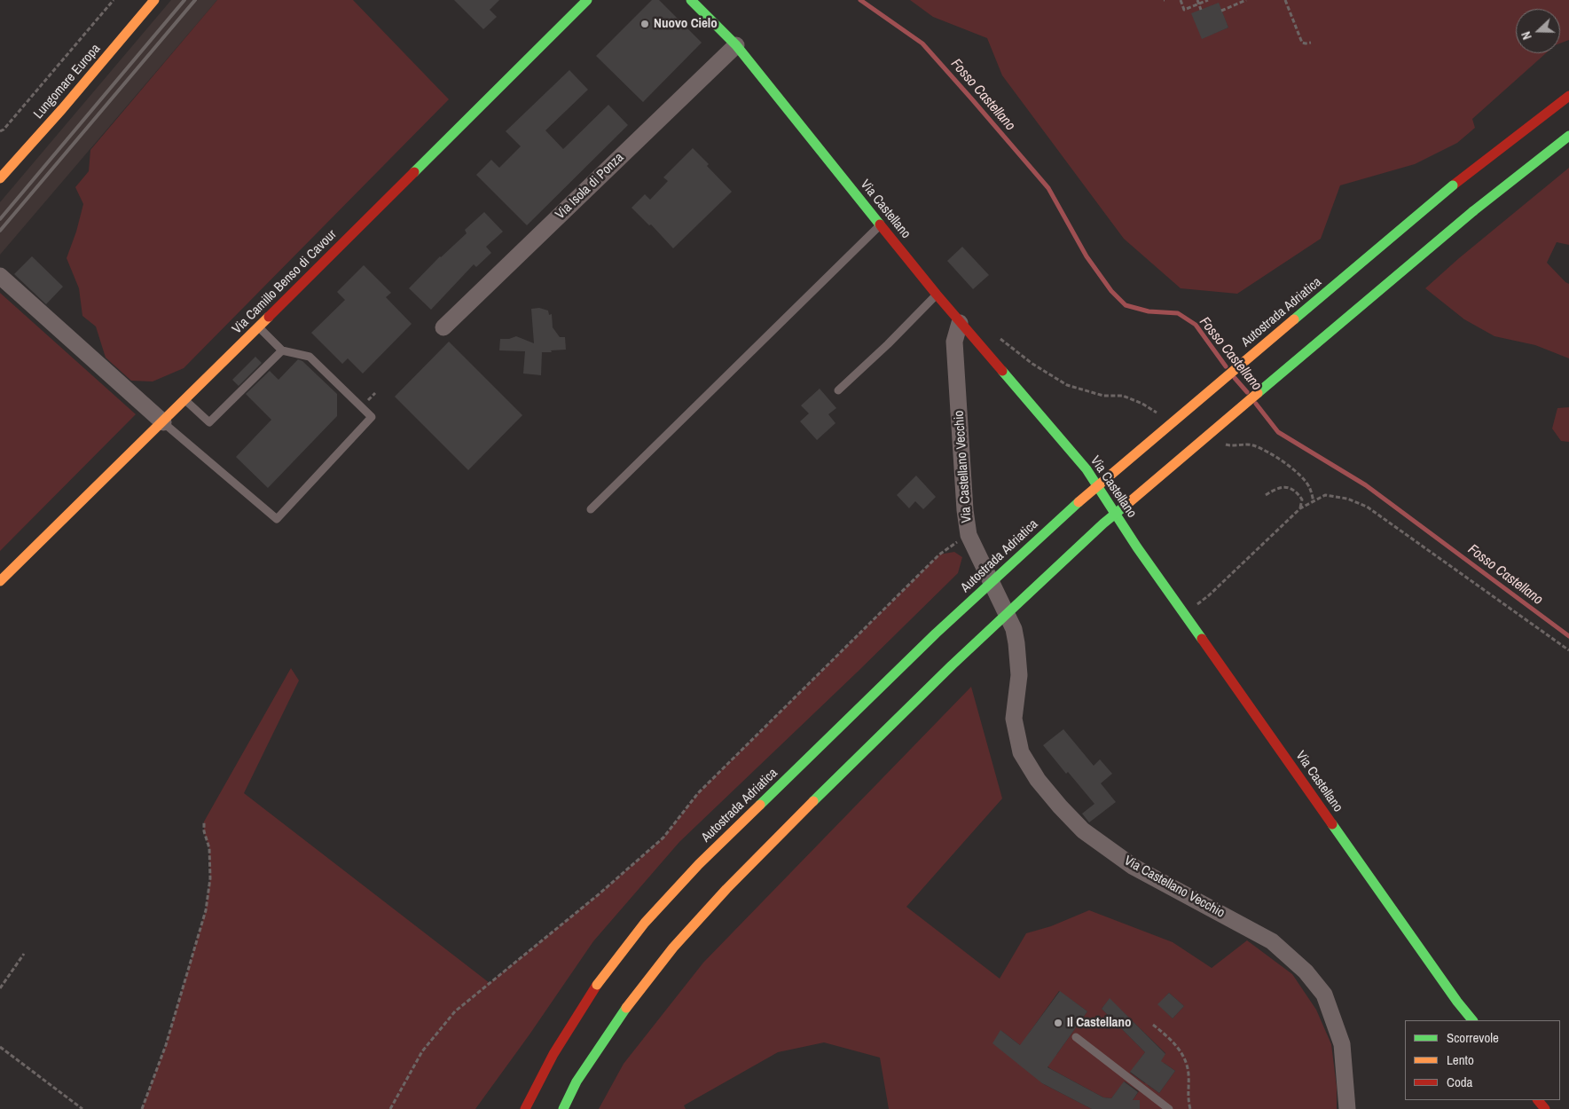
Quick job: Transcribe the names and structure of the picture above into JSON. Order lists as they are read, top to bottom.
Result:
{
  "streets": {
    "main road": [
      "Lungomare Europa",
      "Via Castellano",
      "Via Camillo Benso di Cavour",
      "Autostrada Adriatica"
    ],
    "street": ["Via Isola di Ponza", "Via Castellano Vecchio"]
  },
  "crossings": [
    ["Via Isola di Ponza", "Via Castellano"],
    ["Via Castellano", "Via Castellano Vecchio"]
  ],
  "water": ["Fosso Castellano"],
  "places": ["Nuovo Cielo", "Il Castellano"],
  "legend": ["Scorrevole", "Lento", "Coda"],
  "north": "left"
}
